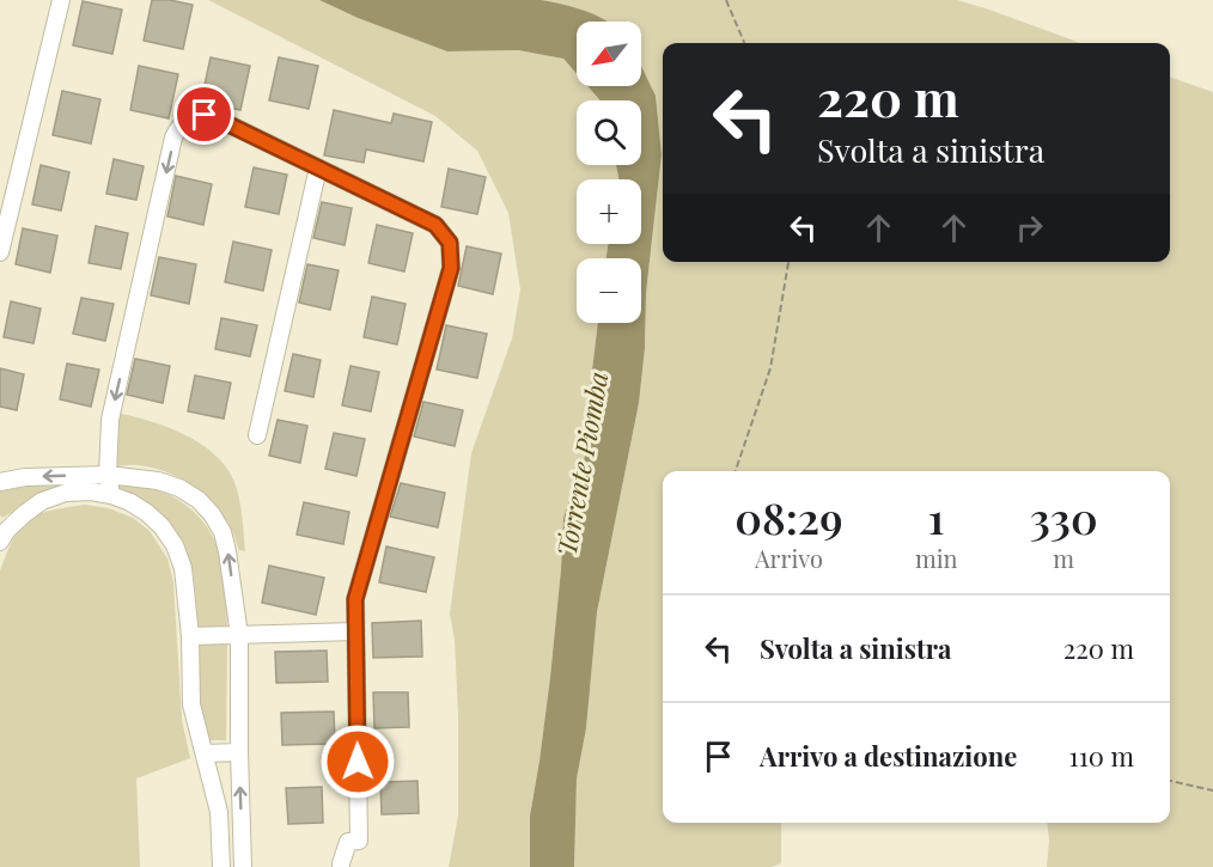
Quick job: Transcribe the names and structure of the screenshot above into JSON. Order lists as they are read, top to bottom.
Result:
{
  "water": ["Torrente Piomba"],
  "north": "bottom left",
  "page": {
    "map_buttons": ["+", "−"],
    "turn": ["220 m", "Svolta a sinistra"],
    "eta": [
      "08:29",
      "Arrivo",
      "1",
      "min",
      "330",
      "m"
    ],
    "list": [
      {
        "name": "Svolta a sinistra",
        "value": "220 m"
      },
      {
        "name": "Arrivo a destinazione",
        "value": "110 m"
      }
    ]
  }
}
